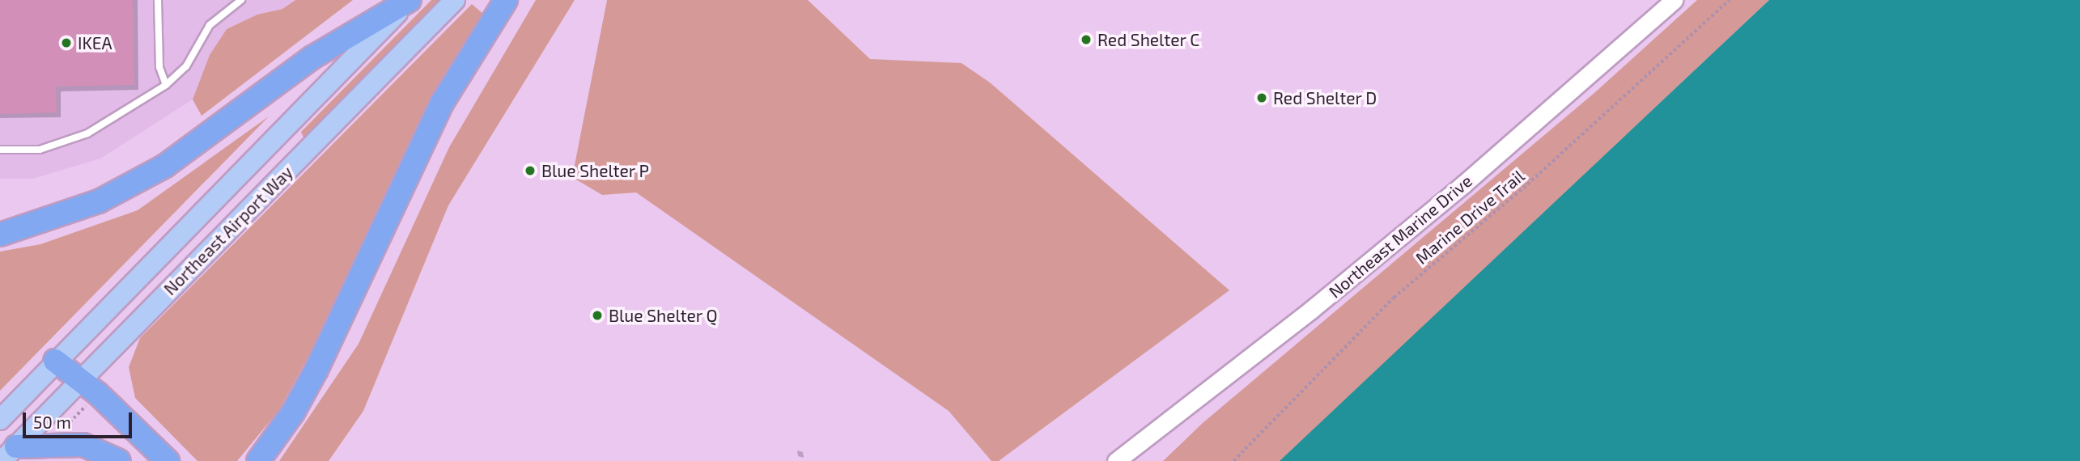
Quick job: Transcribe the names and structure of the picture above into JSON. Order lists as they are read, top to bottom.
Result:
{
  "streets": {
    "main road": ["Northeast Airport Way", "Northeast Marine Drive"],
    "path": ["Marine Drive Trail"]
  },
  "places": [
    "Red Shelter C",
    "IKEA",
    "Red Shelter D",
    "Blue Shelter P",
    "Blue Shelter Q"
  ],
  "scale_bar": "50 m"
}
